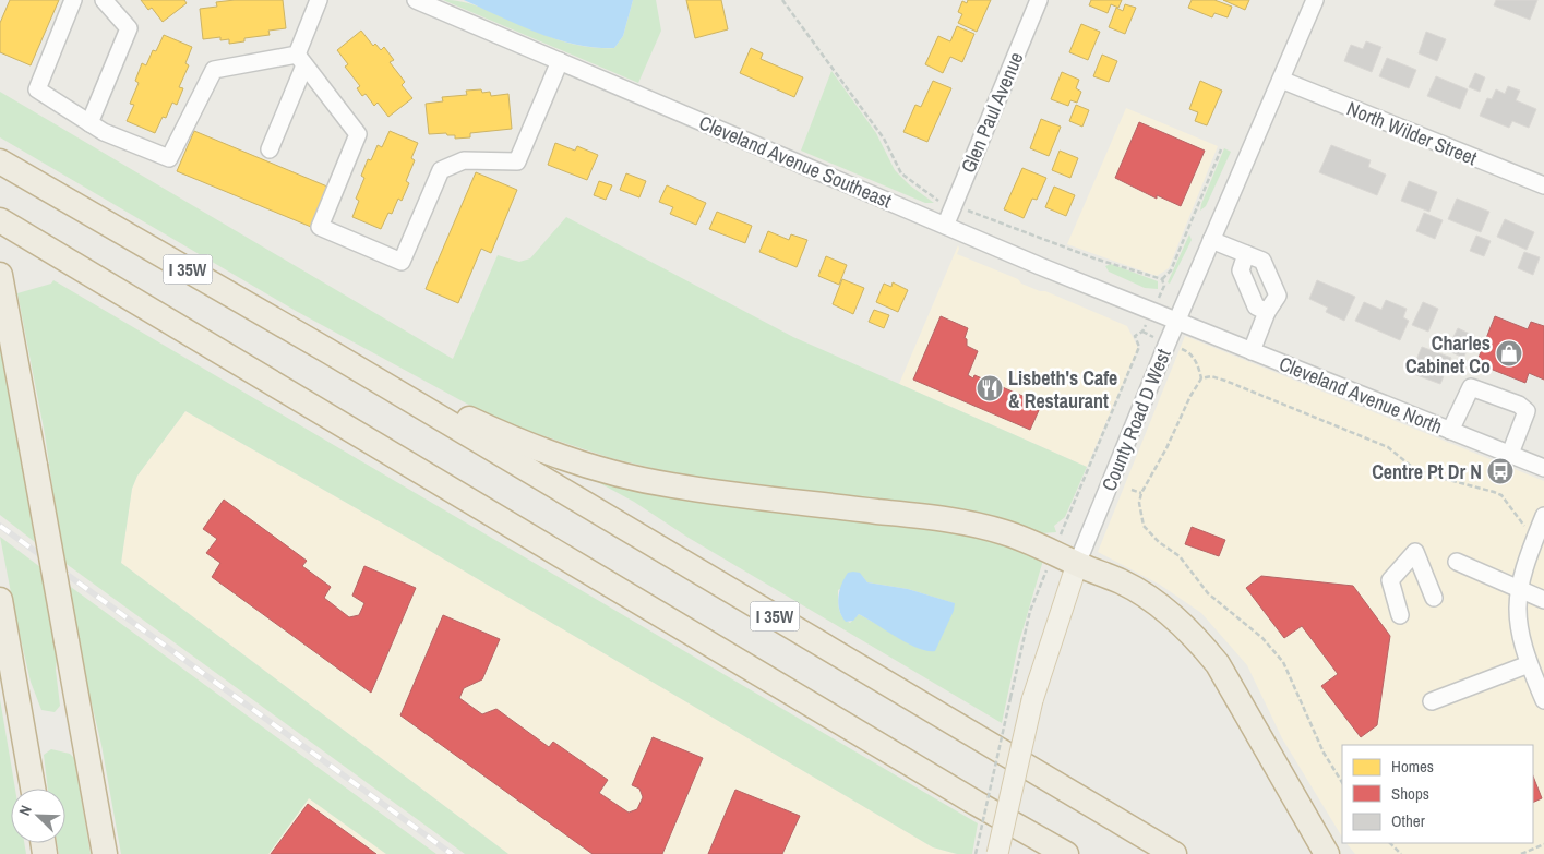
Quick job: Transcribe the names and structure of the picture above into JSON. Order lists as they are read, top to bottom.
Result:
{
  "streets": {
    "highway": ["I 35W"],
    "main road": ["County Road D West"],
    "street": [
      "Glen Paul Avenue",
      "North Wilder Street",
      "Cleveland Avenue Southeast",
      "Cleveland Avenue North"
    ]
  },
  "crossings": [
    ["Glen Paul Avenue", "Cleveland Avenue Southeast"],
    ["North Wilder Street", "County Road D West"],
    ["Cleveland Avenue Southeast", "Cleveland Avenue North"],
    ["Cleveland Avenue Southeast", "County Road D West"],
    ["Cleveland Avenue North", "County Road D West"]
  ],
  "places": {
    "shop": ["Charles Cabinet Co"],
    "restaurant": ["Lisbeth's Cafe & Restaurant"],
    "bus stop": ["Centre Pt Dr N"]
  },
  "legend": ["Homes", "Shops", "Other"],
  "north": "top left"
}
